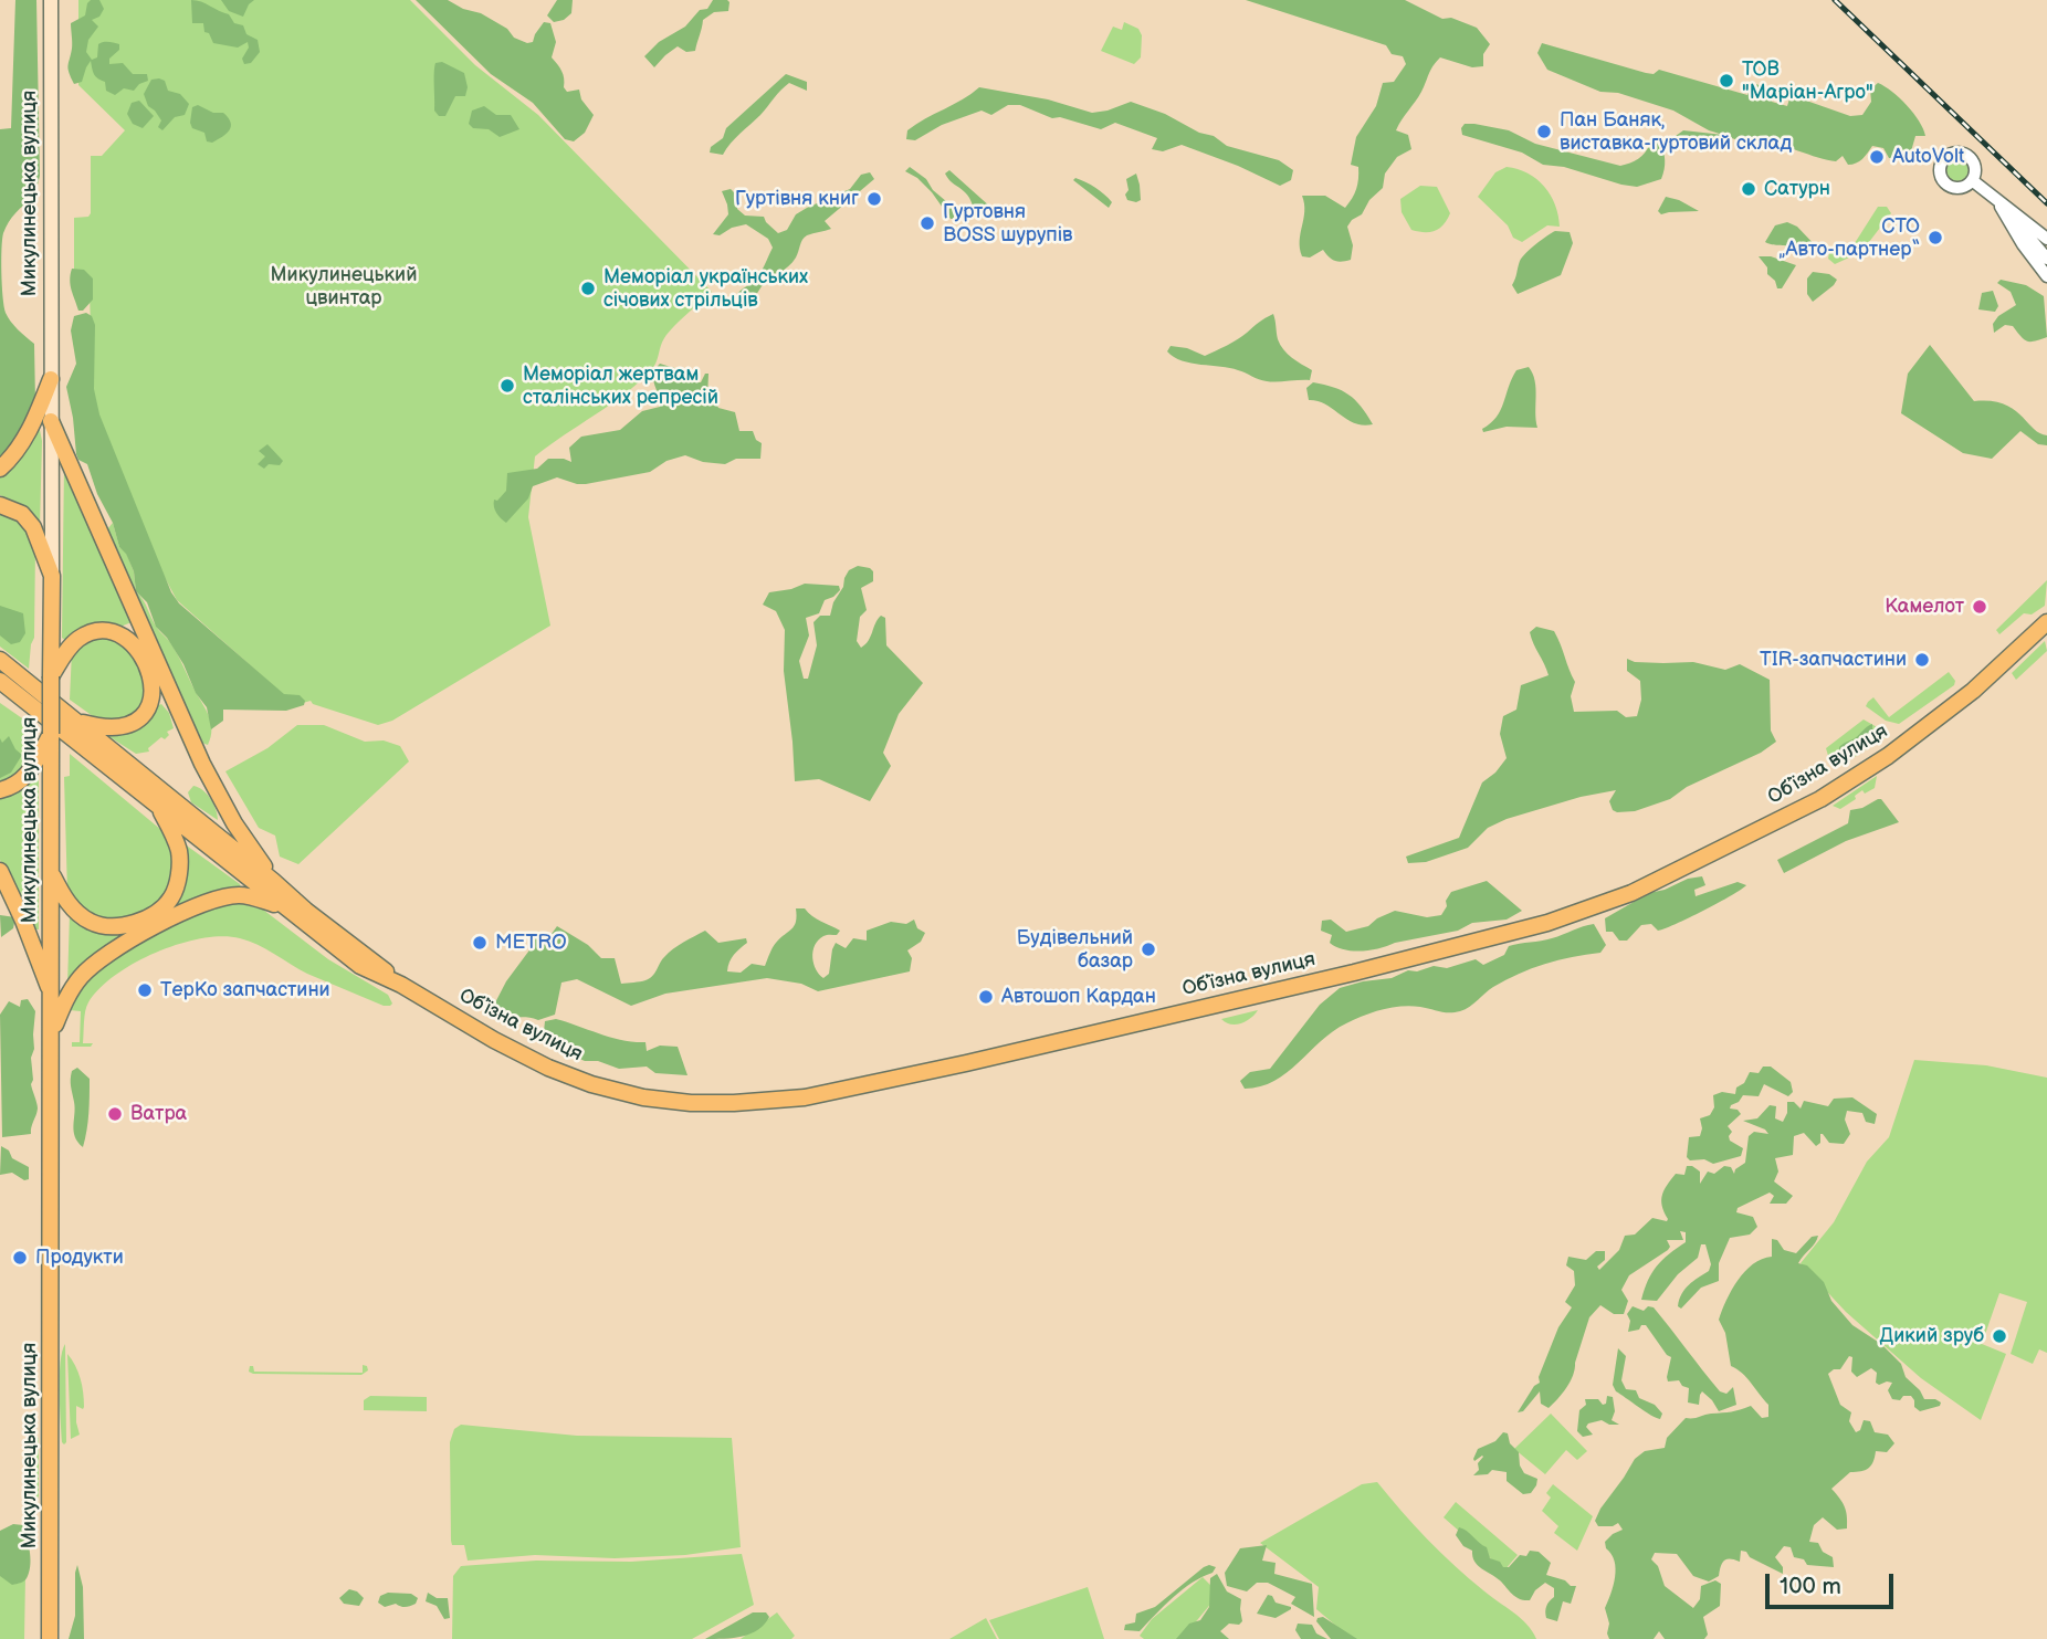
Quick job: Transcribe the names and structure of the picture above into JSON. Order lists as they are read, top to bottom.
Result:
{
  "streets": {
    "highway": ["Микулинецька вулиця", "Обʼїзна вулиця"]
  },
  "parks": ["Микулинецький цвинтар"],
  "places": [
    "ТОВ \"Маріан-Агро\"",
    "Пан Баняк, виставка-гуртовий склад",
    "AutoVolt",
    "Сатурн",
    "Гуртівня книг",
    "Гуртовня BOSS шурупів",
    "СТО „Авто-партнер“",
    "Меморіал українських січових стрільців",
    "Меморіал жертвам сталінських репресій",
    "Камелот",
    "TIR-запчастини",
    "METRO",
    "Будівельний базар",
    "ТерКо запчастини",
    "Автошоп Кардан",
    "Ватра",
    "Продукти",
    "Дикий зруб"
  ],
  "scale_bar": "100 m"
}
